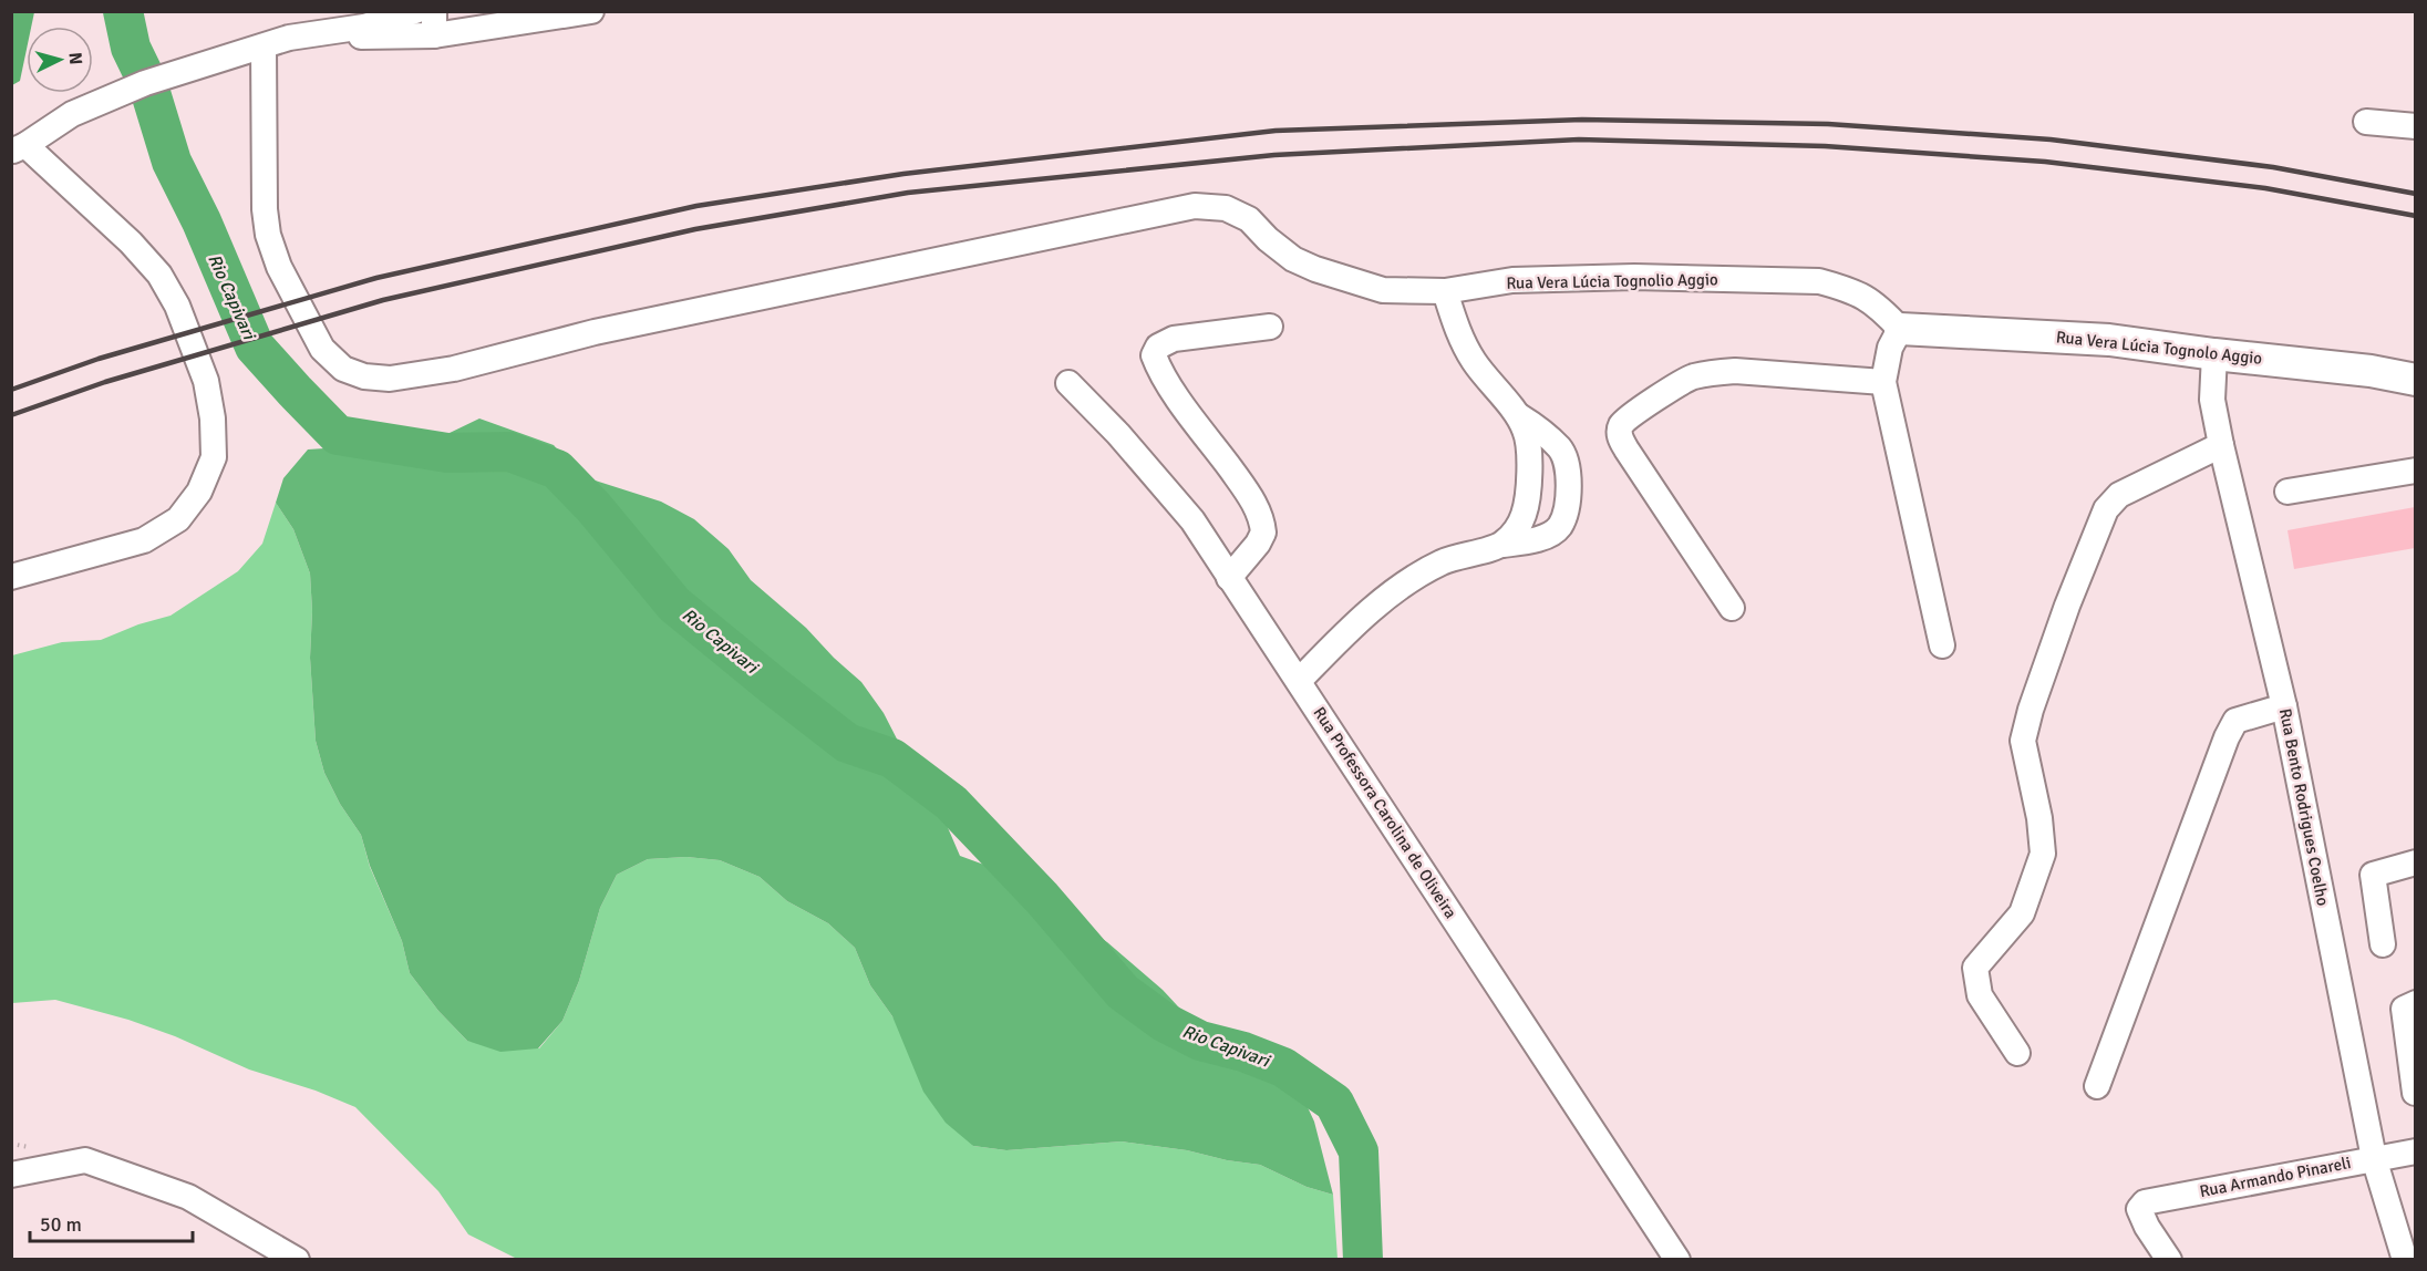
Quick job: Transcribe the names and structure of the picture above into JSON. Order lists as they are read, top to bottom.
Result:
{
  "streets": {
    "street": [
      "Rua Vera Lúcia Tognolio Aggio",
      "Rua Vera Lúcia Tognolo Aggio",
      "Rua Bento Rodrigues Coelho",
      "Rua Professora Carolina de Oliveira",
      "Rua Armando Pinareli"
    ]
  },
  "crossings": [
    ["Rua Vera Lúcia Tognolio Aggio", "Rua Vera Lúcia Tognolo Aggio"],
    ["Rua Vera Lúcia Tognolo Aggio", "Rua Bento Rodrigues Coelho"],
    ["Rua Bento Rodrigues Coelho", "Rua Armando Pinareli"]
  ],
  "water": ["Rio Capivari"],
  "scale_bar": "50 m",
  "north": "right"
}
